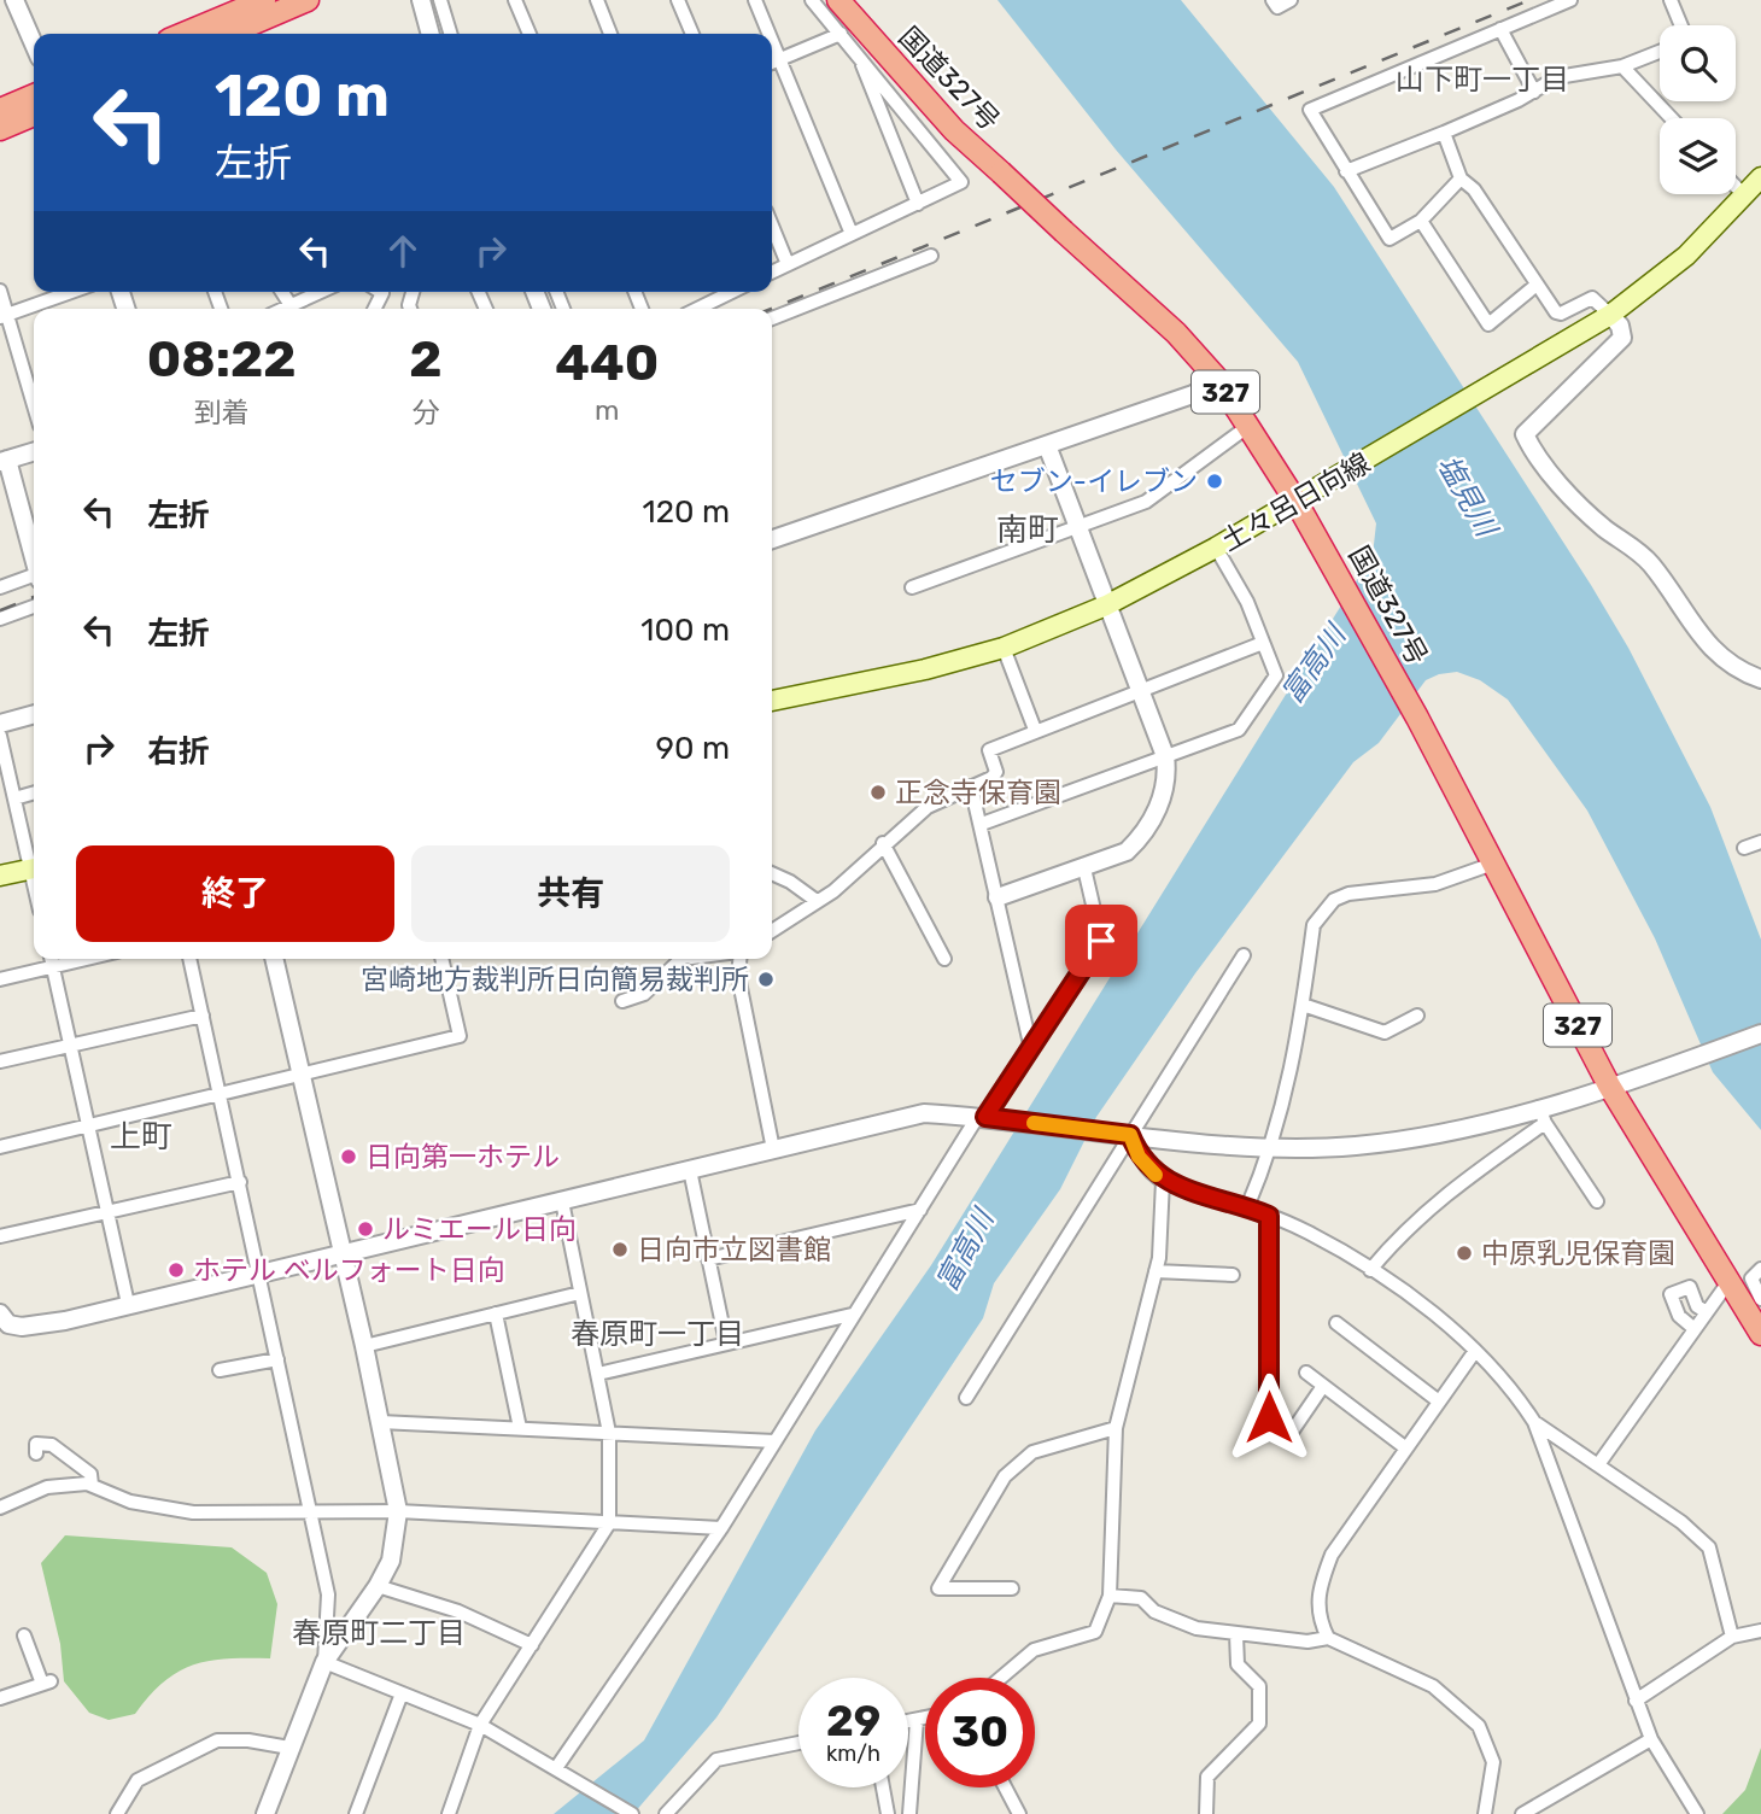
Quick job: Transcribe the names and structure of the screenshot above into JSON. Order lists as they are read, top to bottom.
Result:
{
  "streets": {
    "highway": ["国道327号", "327"],
    "main road": ["土々呂日向線"]
  },
  "crossings": [
    ["国道327号", "土々呂日向線"]
  ],
  "districts": [
    "山下町一丁目",
    "南町",
    "上町",
    "春原町一丁目",
    "春原町二丁目"
  ],
  "water": ["塩見川", "富高川"],
  "places": [
    "セブン-イレブン",
    "正念寺保育園",
    "宮崎地方裁判所日向簡易裁判所",
    "日向第一ホテル",
    "ルミエール日向",
    "日向市立図書館",
    "中原乳児保育園",
    "ホテル ベルフォート日向"
  ],
  "page": {
    "turn": ["120 m", "左折"],
    "eta": [
      "08:22",
      "到着",
      "2",
      "分",
      "440",
      "m"
    ],
    "list": [
      {
        "name": "左折",
        "value": "120 m"
      },
      {
        "name": "左折",
        "value": "100 m"
      },
      {
        "name": "右折",
        "value": "90 m"
      }
    ],
    "buttons": ["終了", "共有"],
    "speed": "29 km/h",
    "limit": "30"
  }
}
